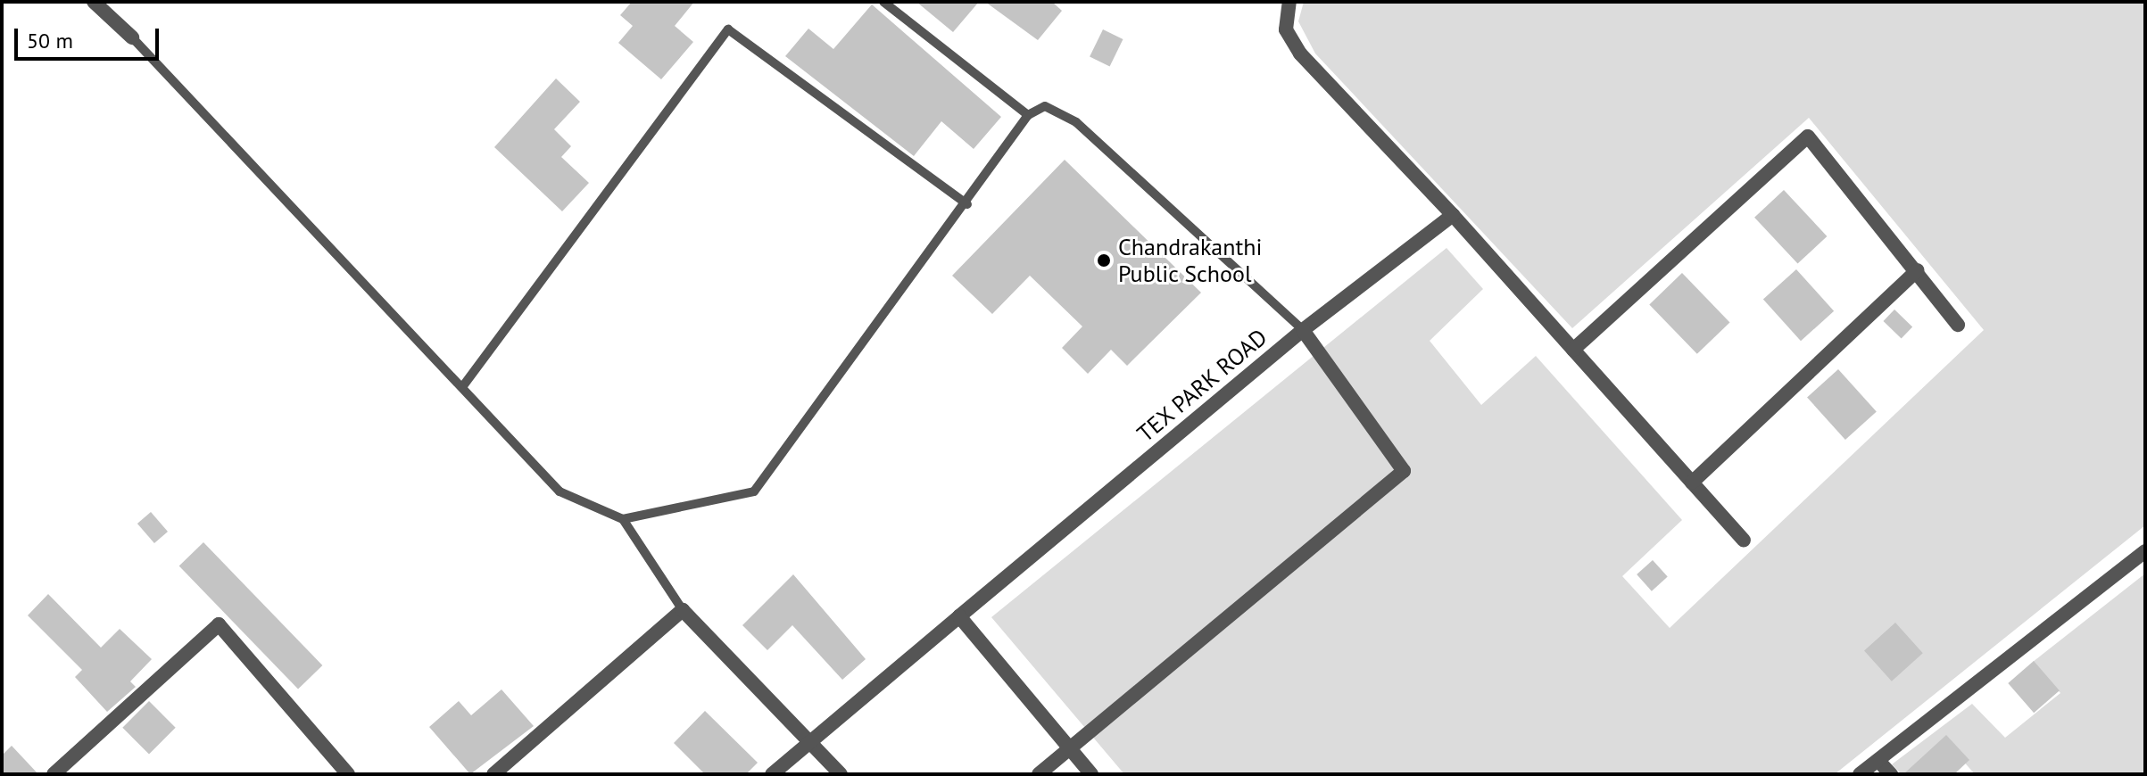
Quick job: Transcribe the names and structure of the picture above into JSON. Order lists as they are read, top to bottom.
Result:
{
  "streets": {
    "street": ["TEX PARK ROAD"]
  },
  "places": ["Chandrakanthi Public School"],
  "scale_bar": "50 m"
}
